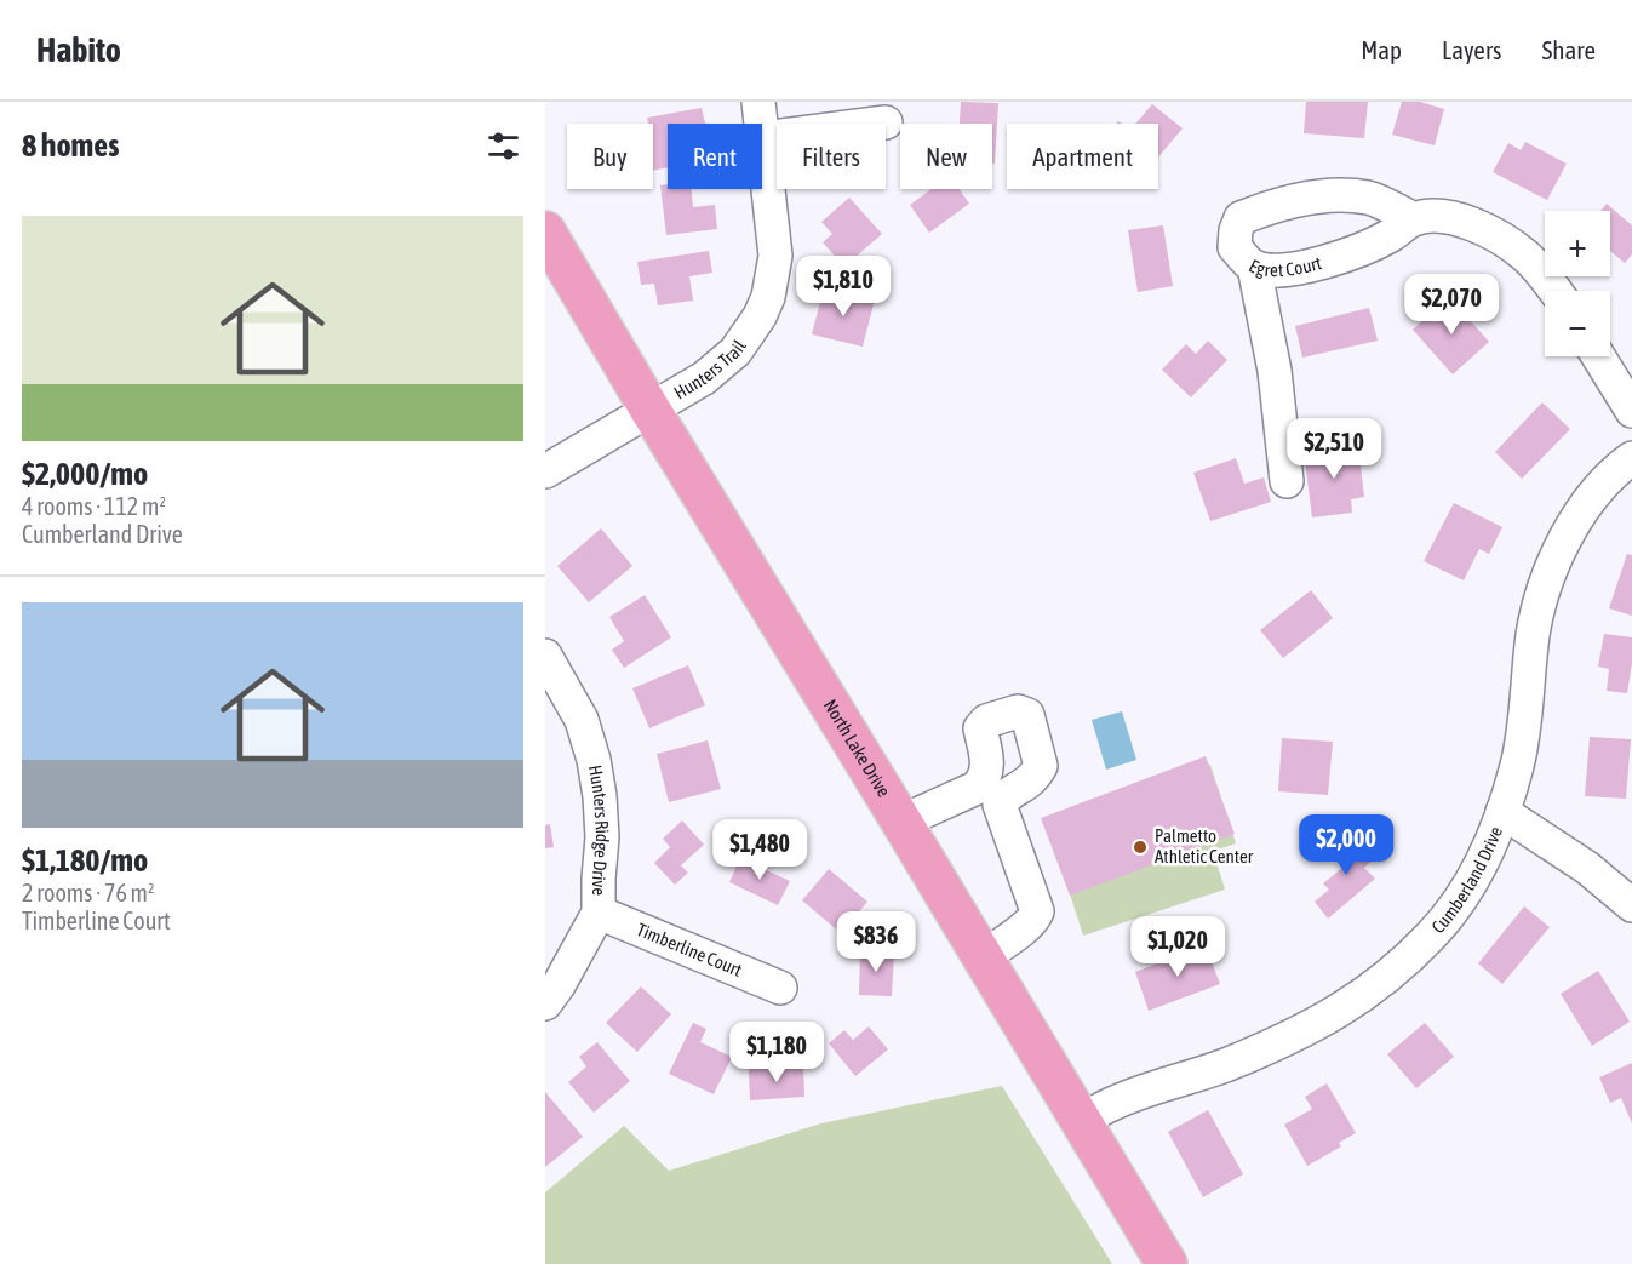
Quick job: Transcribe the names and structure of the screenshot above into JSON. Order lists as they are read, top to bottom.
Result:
{
  "streets": {
    "main road": ["North Lake Drive"],
    "street": [
      "Egret Court",
      "Hunters Trail",
      "Hunters Ridge Drive",
      "Cumberland Drive",
      "Timberline Court"
    ]
  },
  "crossings": [
    ["Hunters Trail", "North Lake Drive"],
    ["North Lake Drive", "Cumberland Drive"],
    ["Hunters Ridge Drive", "Timberline Court"]
  ],
  "places": ["Palmetto Athletic Center"],
  "page": {
    "header": "Habito",
    "nav": ["Map", "Layers", "Share"],
    "heading": "8 homes",
    "chip": [
      "Buy",
      "Rent",
      "Filters",
      "New",
      "Apartment"
    ],
    "list": [
      {
        "name": "$2,000/mo",
        "note": "4 rooms · 112 m² · Cumberland Drive"
      },
      {
        "name": "$1,180/mo",
        "note": "2 rooms · 76 m² · Timberline Court"
      }
    ],
    "map_buttons": ["+", "−"],
    "price": [
      "$1,810",
      "$2,070",
      "$2,510",
      "$2,000",
      "$1,480",
      "$836",
      "$1,020",
      "$1,180"
    ]
  }
}
